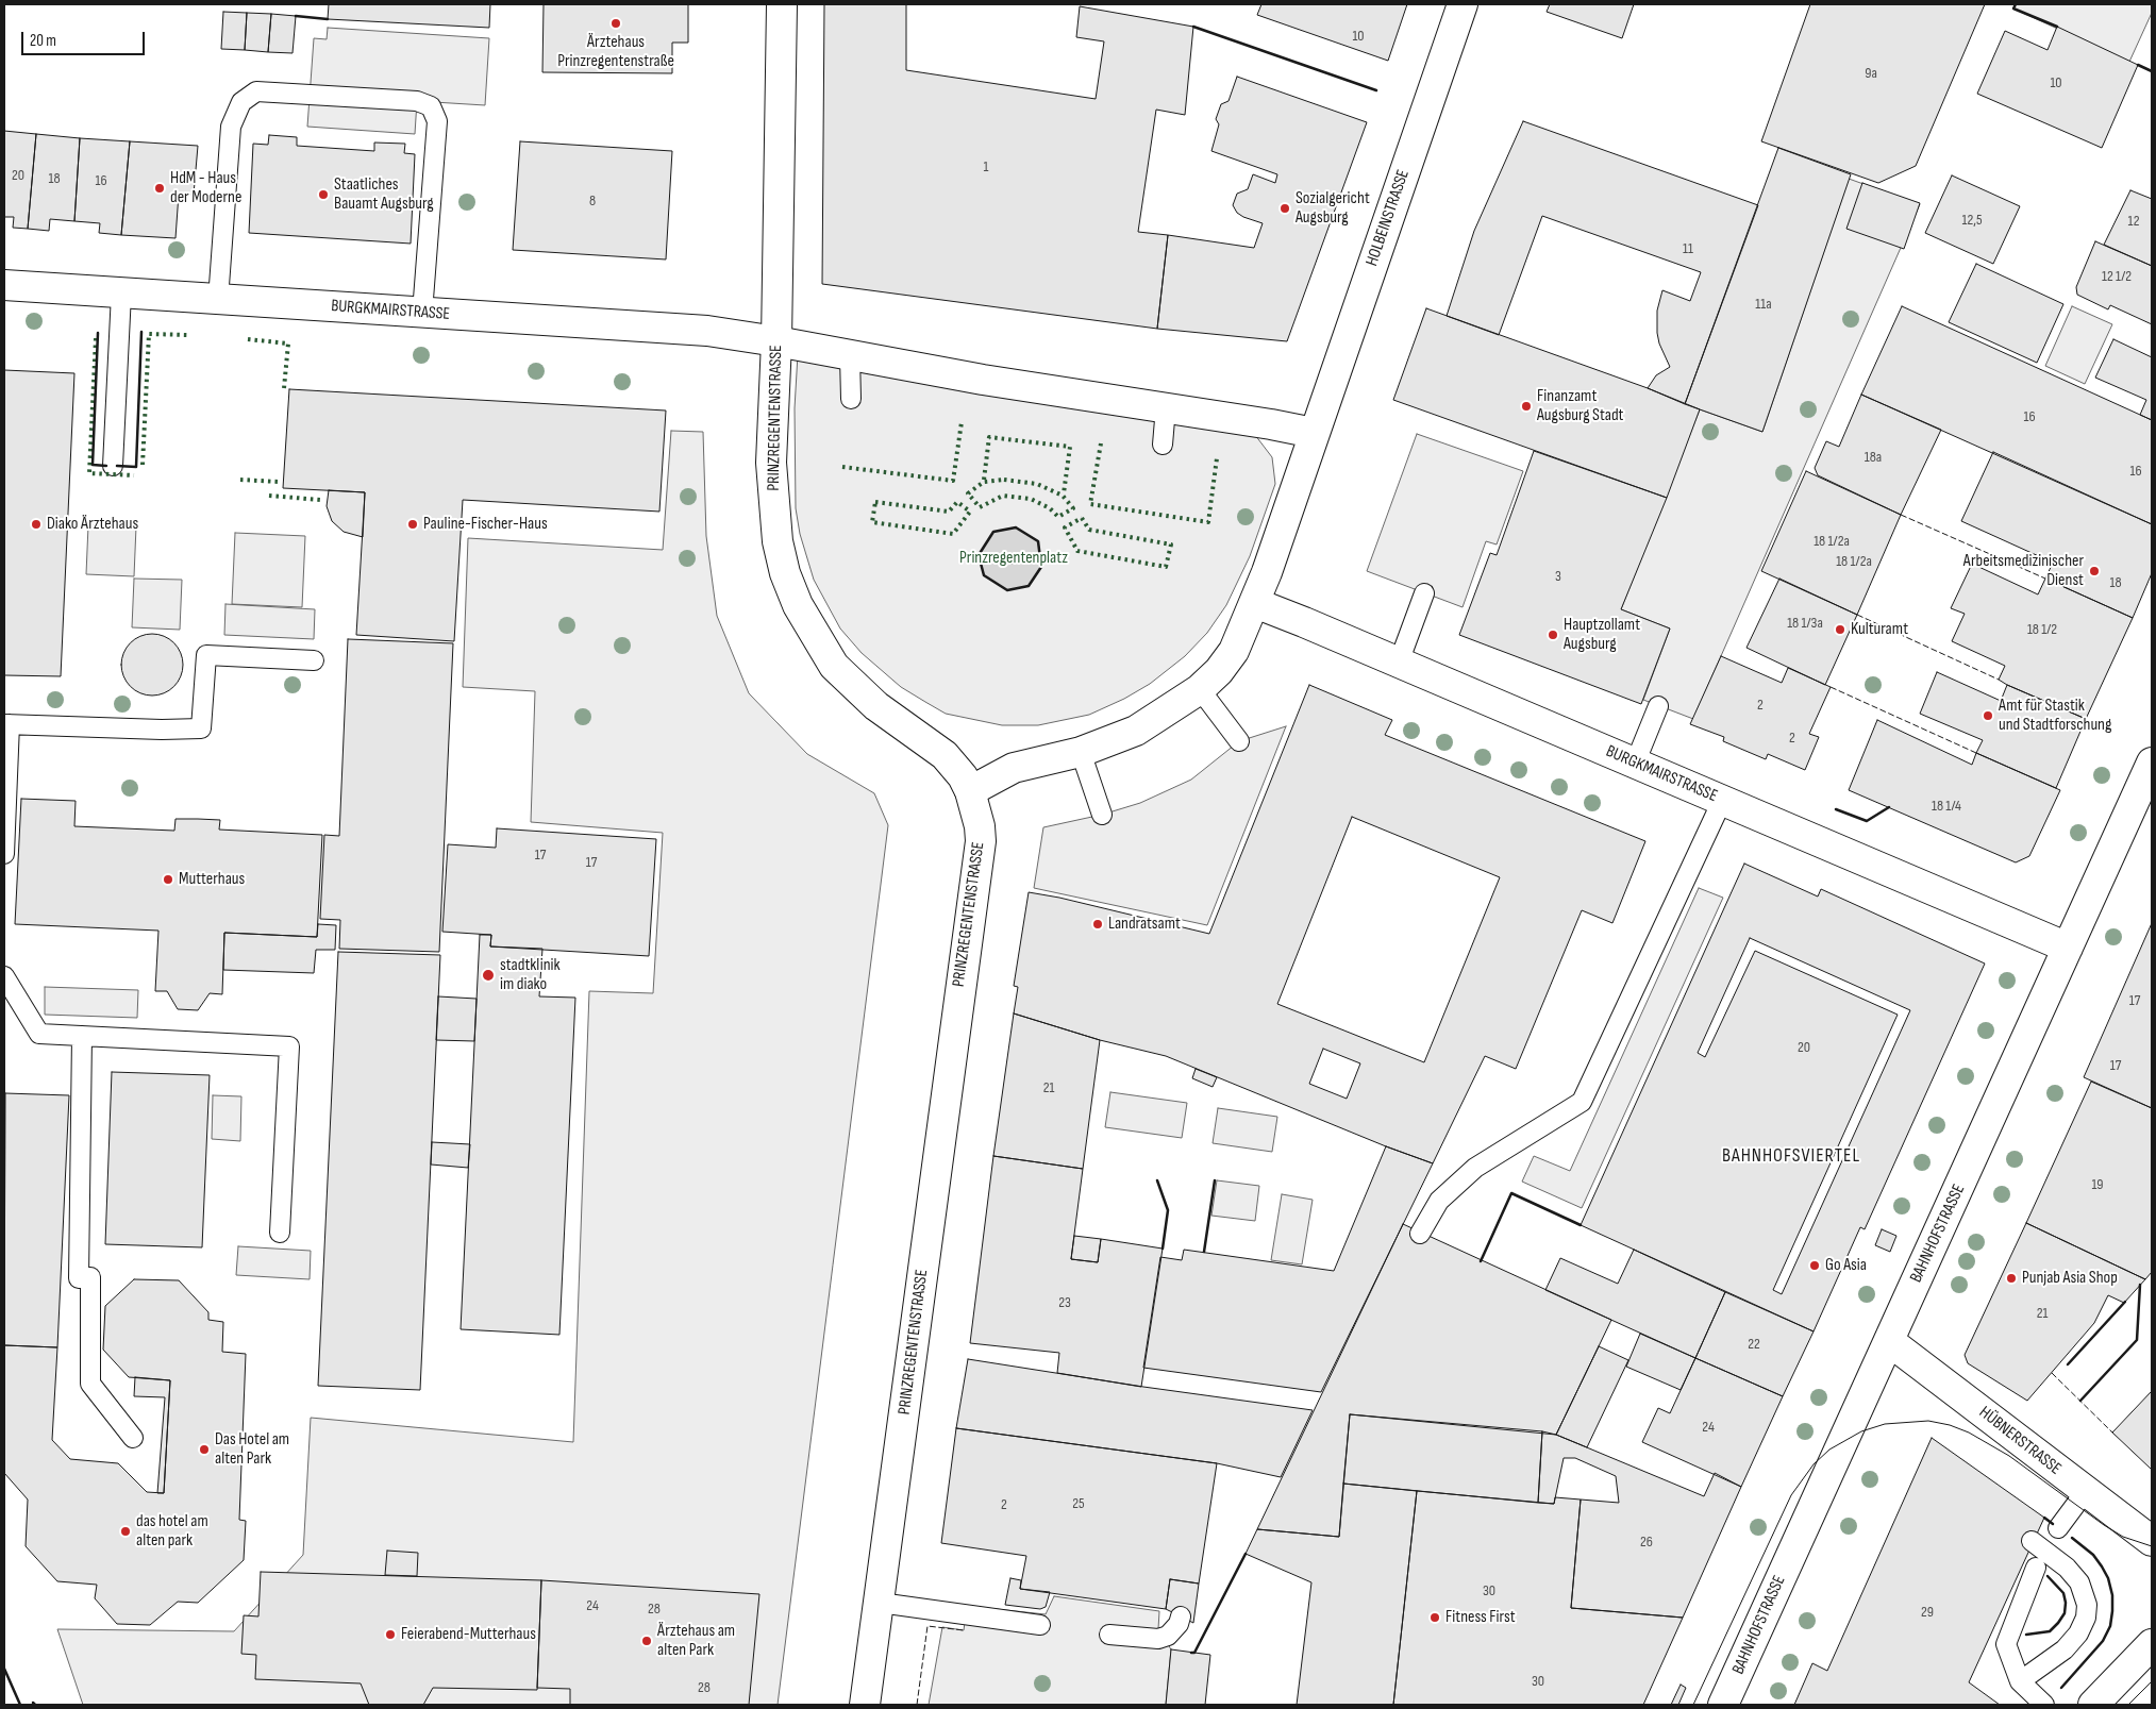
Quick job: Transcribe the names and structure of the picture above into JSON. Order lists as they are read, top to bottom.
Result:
{
  "streets": {
    "street": [
      "HOLBEINSTRASSE",
      "BURGKMAIRSTRASSE",
      "PRINZREGENTENSTRASSE",
      "BAHNHOFSTRASSE",
      "HÜBNERSTRASSE"
    ]
  },
  "crossings": [
    ["BURGKMAIRSTRASSE", "PRINZREGENTENSTRASSE"],
    ["BURGKMAIRSTRASSE", "BAHNHOFSTRASSE"],
    ["BAHNHOFSTRASSE", "HÜBNERSTRASSE"]
  ],
  "districts": ["BAHNHOFSVIERTEL"],
  "parks": ["Prinzregentenplatz"],
  "places": [
    "Ärztehaus Prinzregentenstraße",
    "HdM - Haus der Moderne",
    "Staatliches Bauamt Augsburg",
    "Sozialgericht Augsburg",
    "Finanzamt Augsburg Stadt",
    "Diako Ärztehaus",
    "Pauline-Fischer-Haus",
    "Arbeitsmedizinischer Dienst",
    "Kulturamt",
    "Hauptzollamt Augsburg",
    "Amt für Stastik und Stadtforschung",
    "Mutterhaus",
    "Landratsamt",
    "stadtklinik im diako",
    "Go Asia",
    "Punjab Asia Shop",
    "Das Hotel am alten Park",
    "das hotel am alten park",
    "Fitness First",
    "Feierabend-Mutterhaus",
    "Ärztehaus am alten Park"
  ],
  "house_numbers": [
    "10",
    "9a",
    "10",
    "1",
    "20",
    "18",
    "16",
    "8",
    "12,5",
    "12",
    "11",
    "12 1/2",
    "11a",
    "16",
    "18a",
    "16",
    "18 1/2a",
    "18 1/2a",
    "3",
    "18",
    "18 1/3a",
    "18 1/2",
    "2",
    "2",
    "18 1/4",
    "17",
    "17",
    "17",
    "20",
    "17",
    "21",
    "19",
    "23",
    "21",
    "22",
    "24",
    "25",
    "2",
    "26",
    "30",
    "24",
    "28",
    "29",
    "30",
    "28"
  ],
  "scale_bar": "20 m"
}
